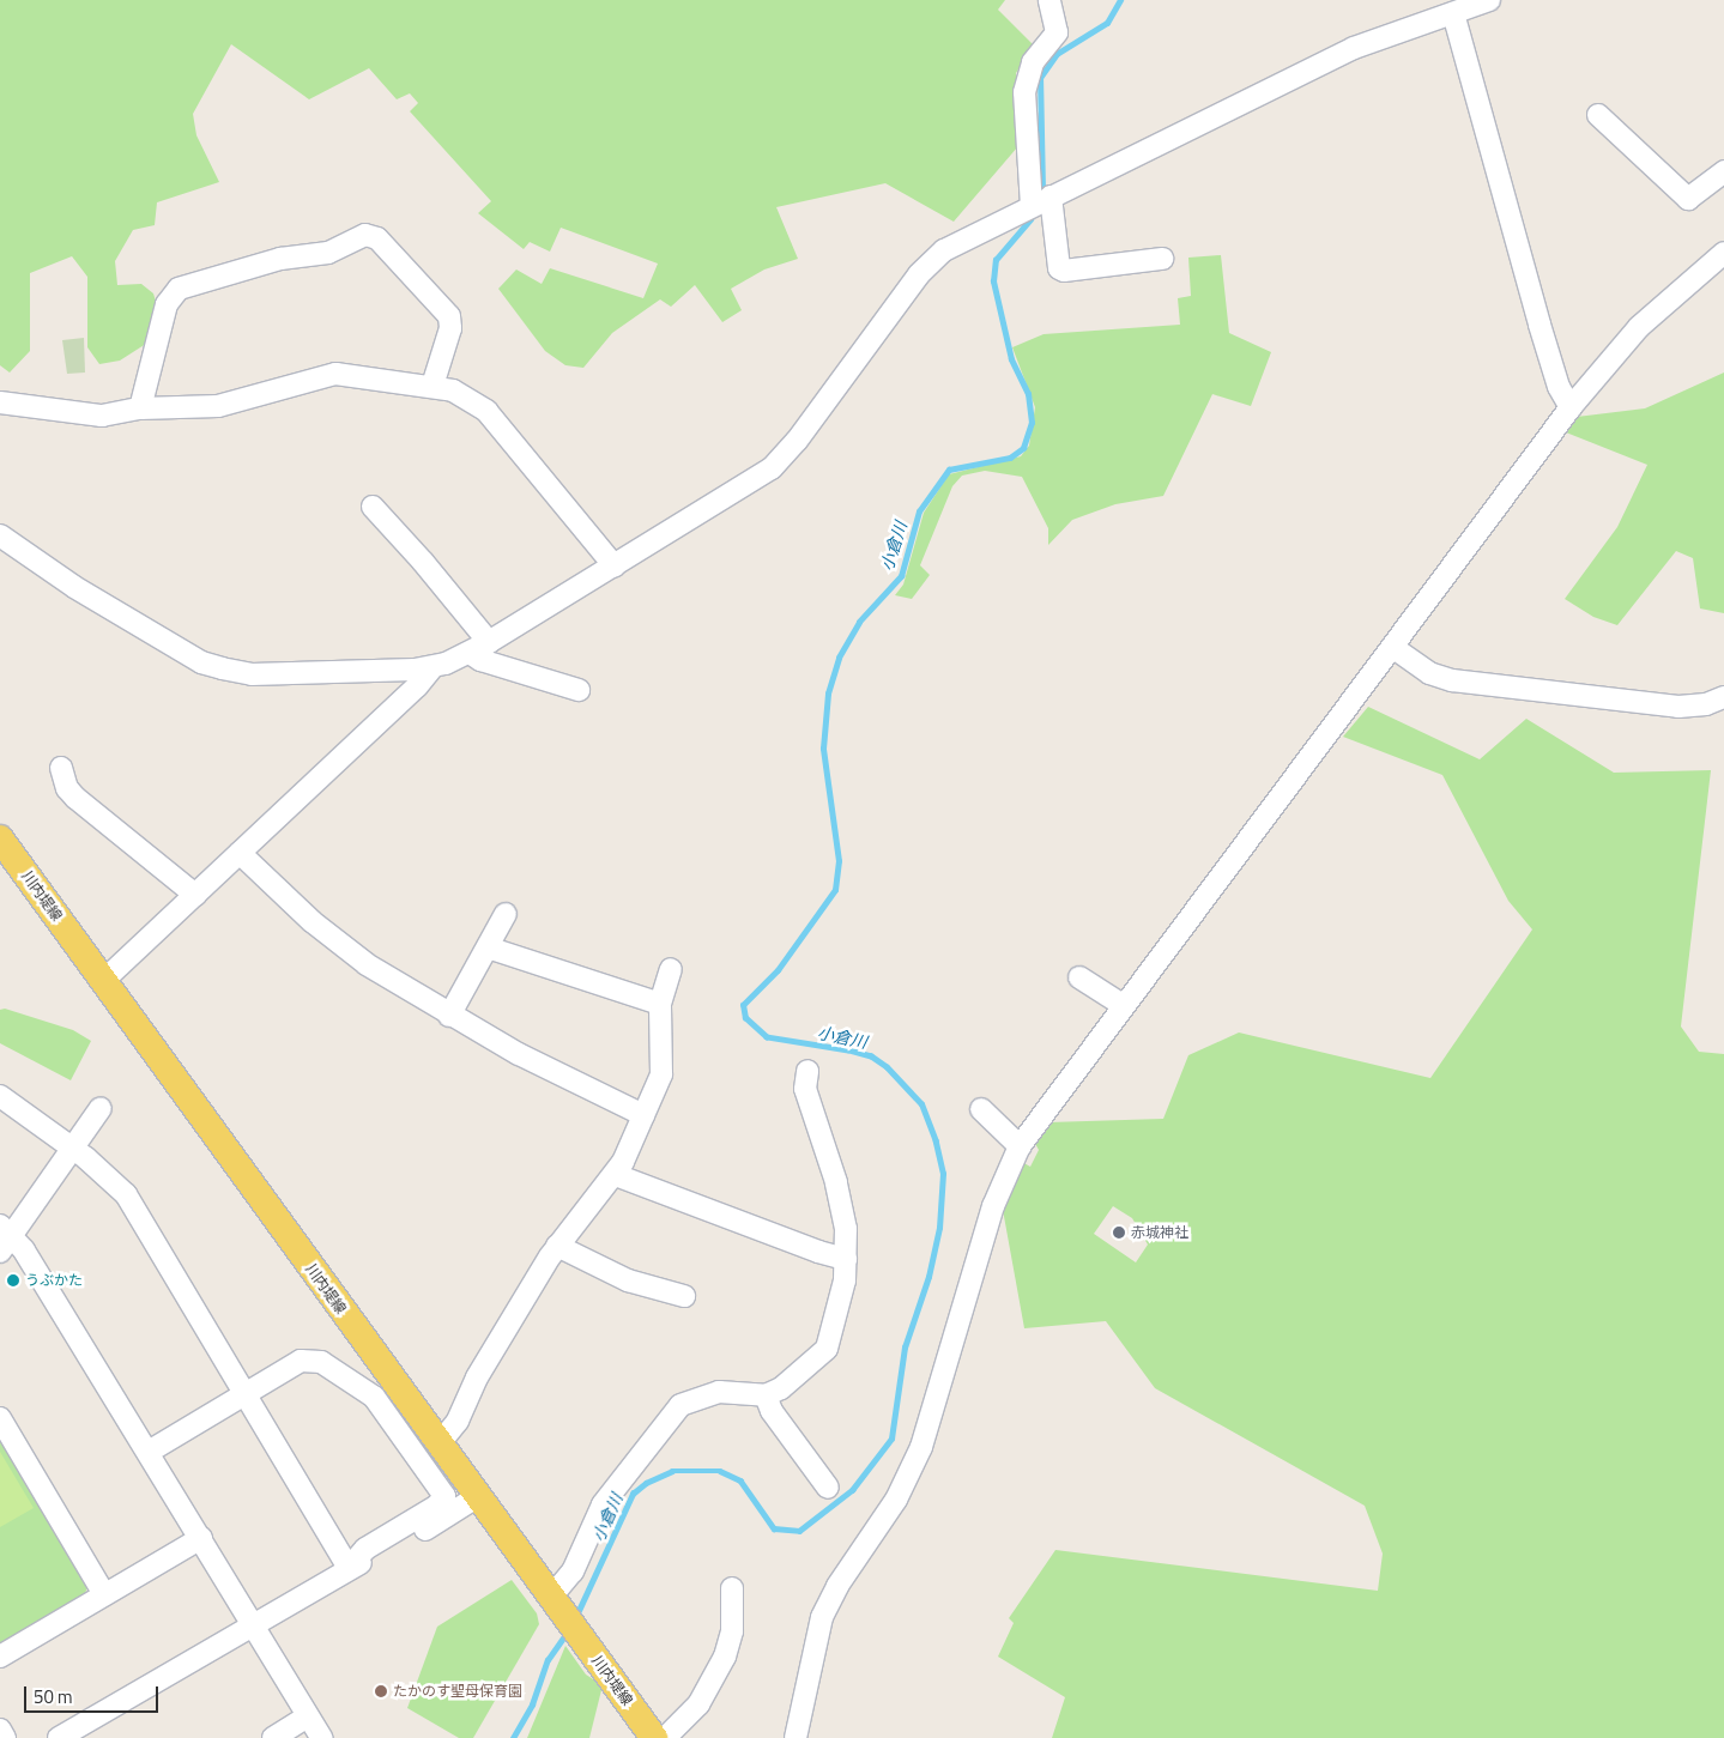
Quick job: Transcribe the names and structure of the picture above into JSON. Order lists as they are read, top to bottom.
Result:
{
  "streets": {
    "main road": ["川内堤線"]
  },
  "water": ["小倉川"],
  "places": ["赤城神社", "うぶかた", "たかのす聖母保育園"],
  "scale_bar": "50 m"
}
